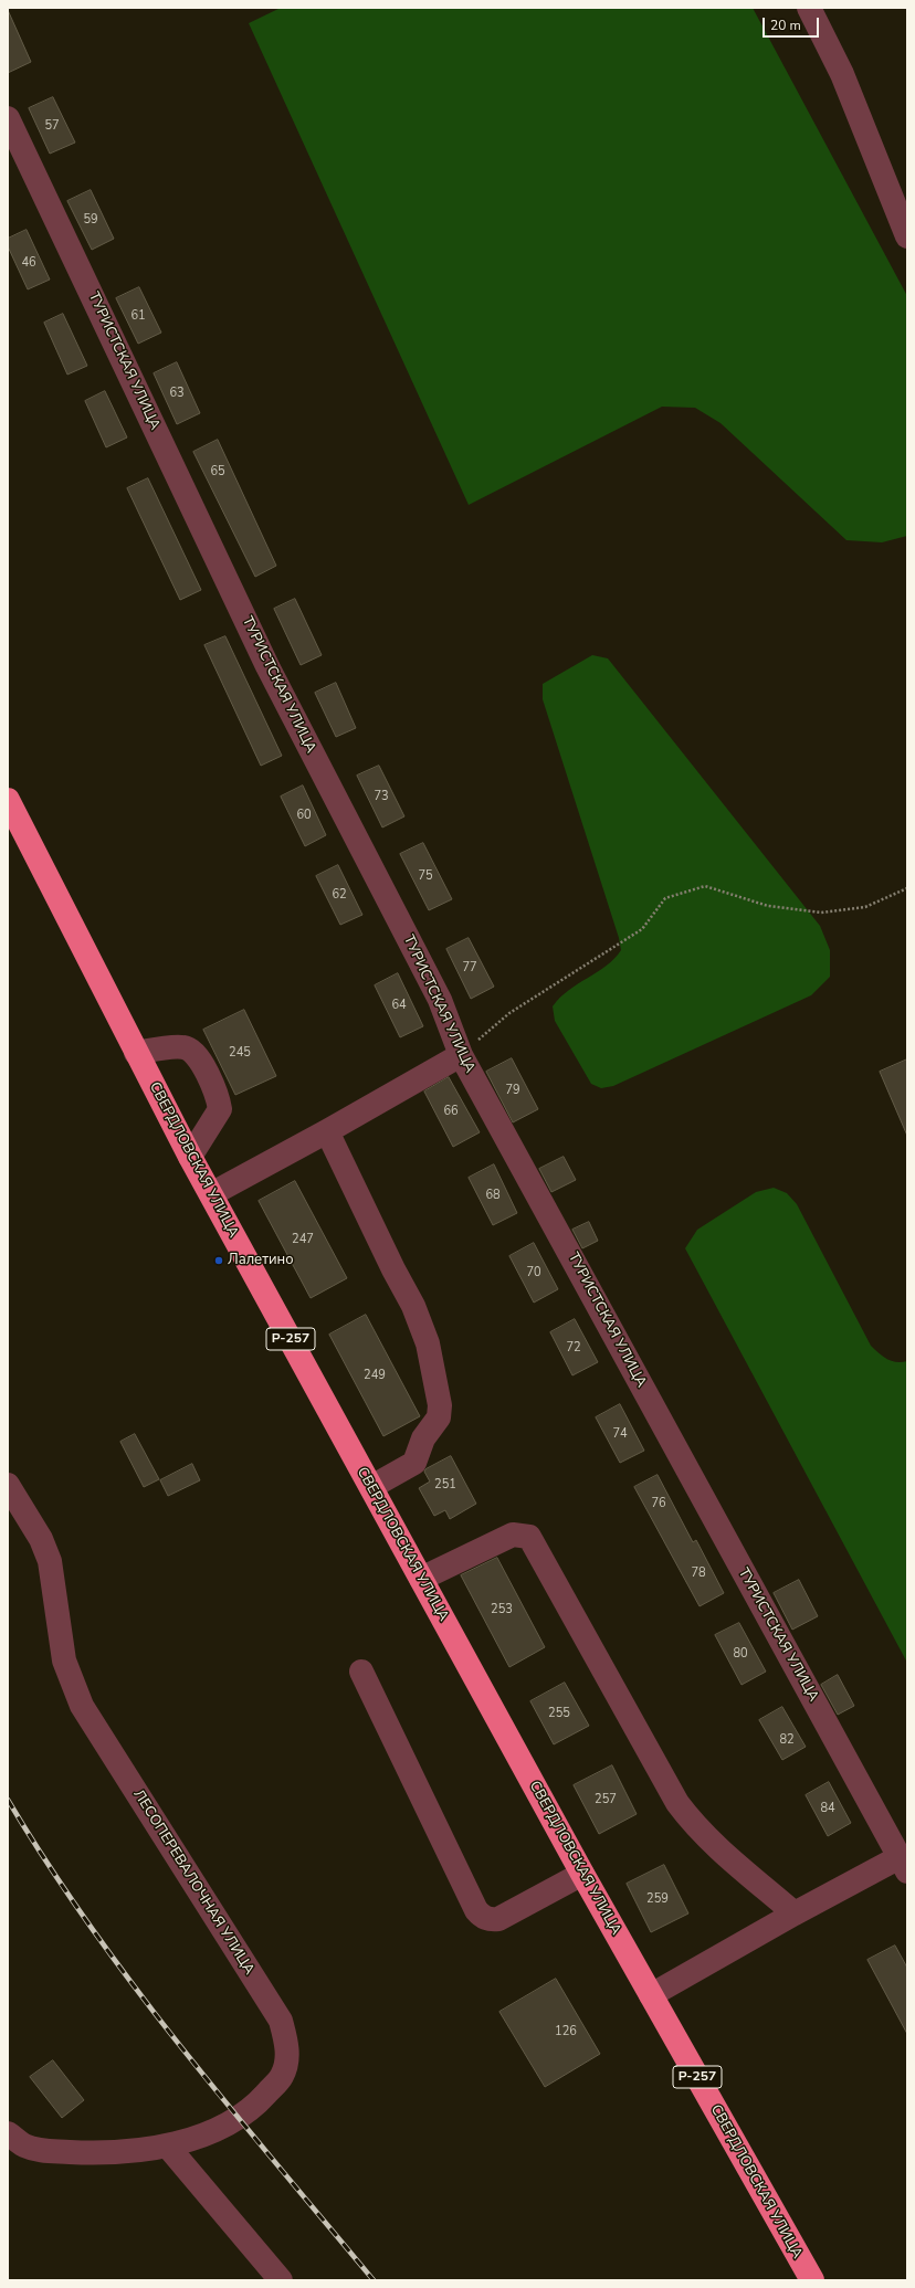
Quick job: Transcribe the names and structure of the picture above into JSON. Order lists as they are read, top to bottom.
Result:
{
  "streets": {
    "highway": ["СВЕРДЛОВСКАЯ УЛИЦА", "Р-257"],
    "street": ["ТУРИСТСКАЯ УЛИЦА", "ЛЕСОПЕРЕВАЛОЧНАЯ УЛИЦА"]
  },
  "places": ["Лалетино"],
  "house_numbers": [
    "57",
    "59",
    "46",
    "61",
    "63",
    "65",
    "73",
    "60",
    "75",
    "62",
    "77",
    "64",
    "245",
    "79",
    "66",
    "68",
    "247",
    "70",
    "72",
    "249",
    "74",
    "251",
    "76",
    "78",
    "253",
    "80",
    "255",
    "82",
    "257",
    "84",
    "259",
    "126"
  ],
  "scale_bar": "20 m"
}
